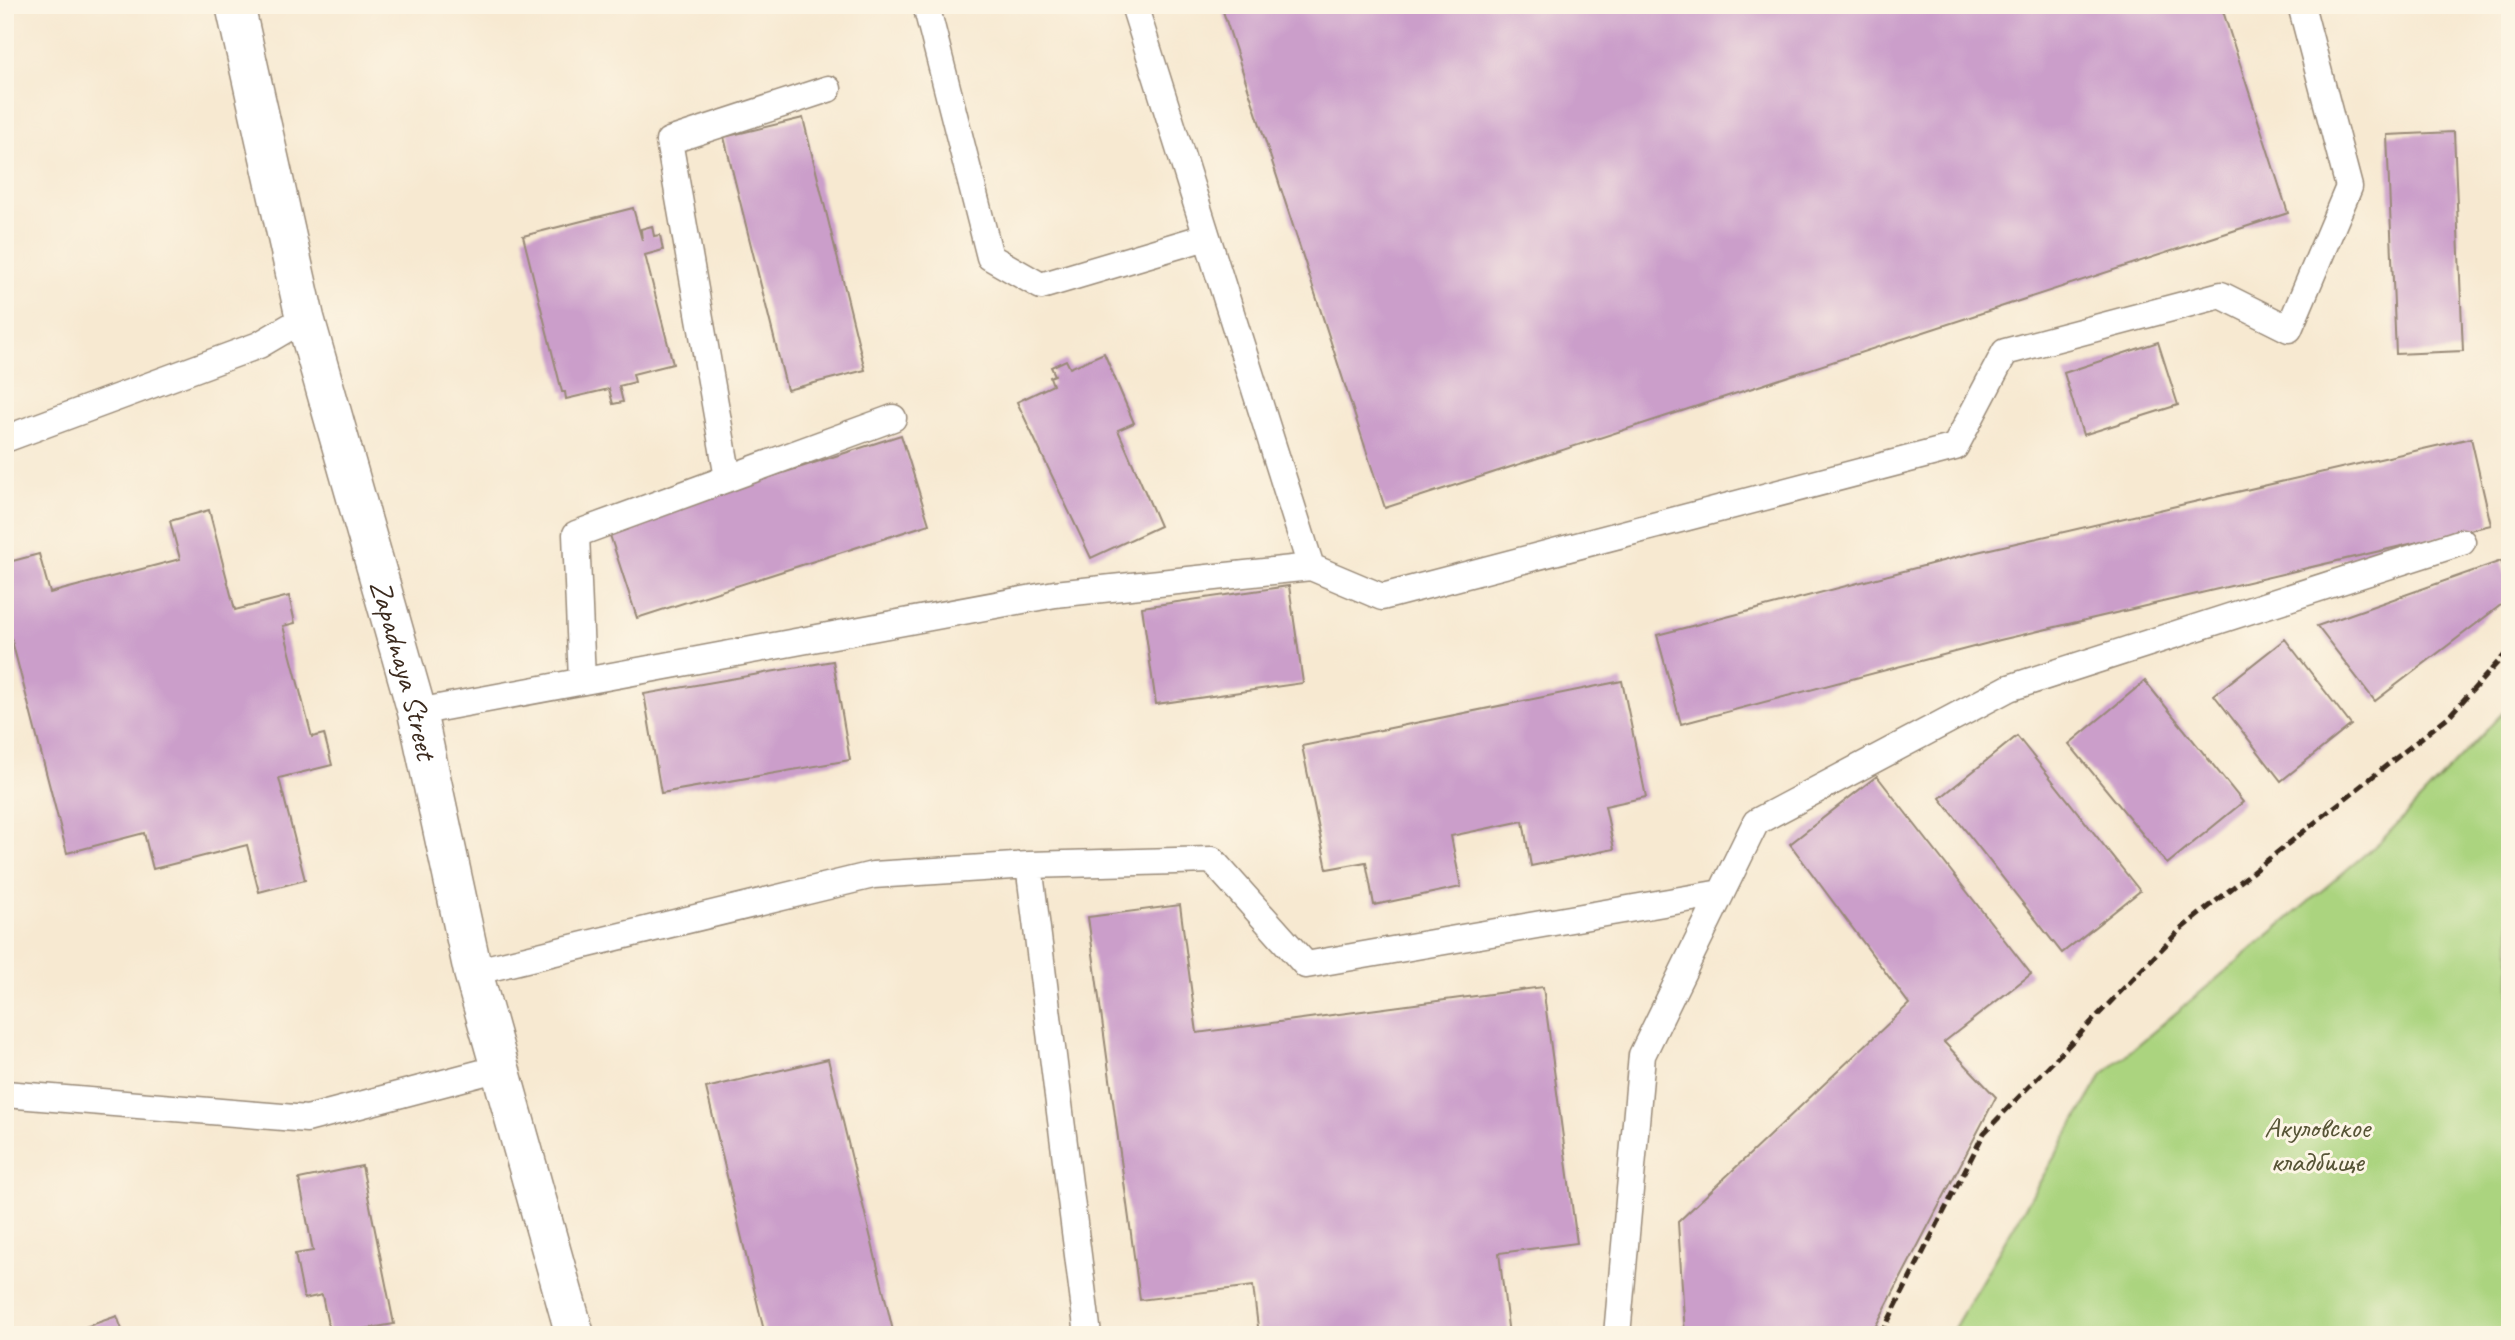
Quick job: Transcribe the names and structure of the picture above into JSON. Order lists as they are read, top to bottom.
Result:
{
  "streets": {
    "street": ["Zapadnaya Street"]
  },
  "parks": ["Акуловское кладбище"]
}
